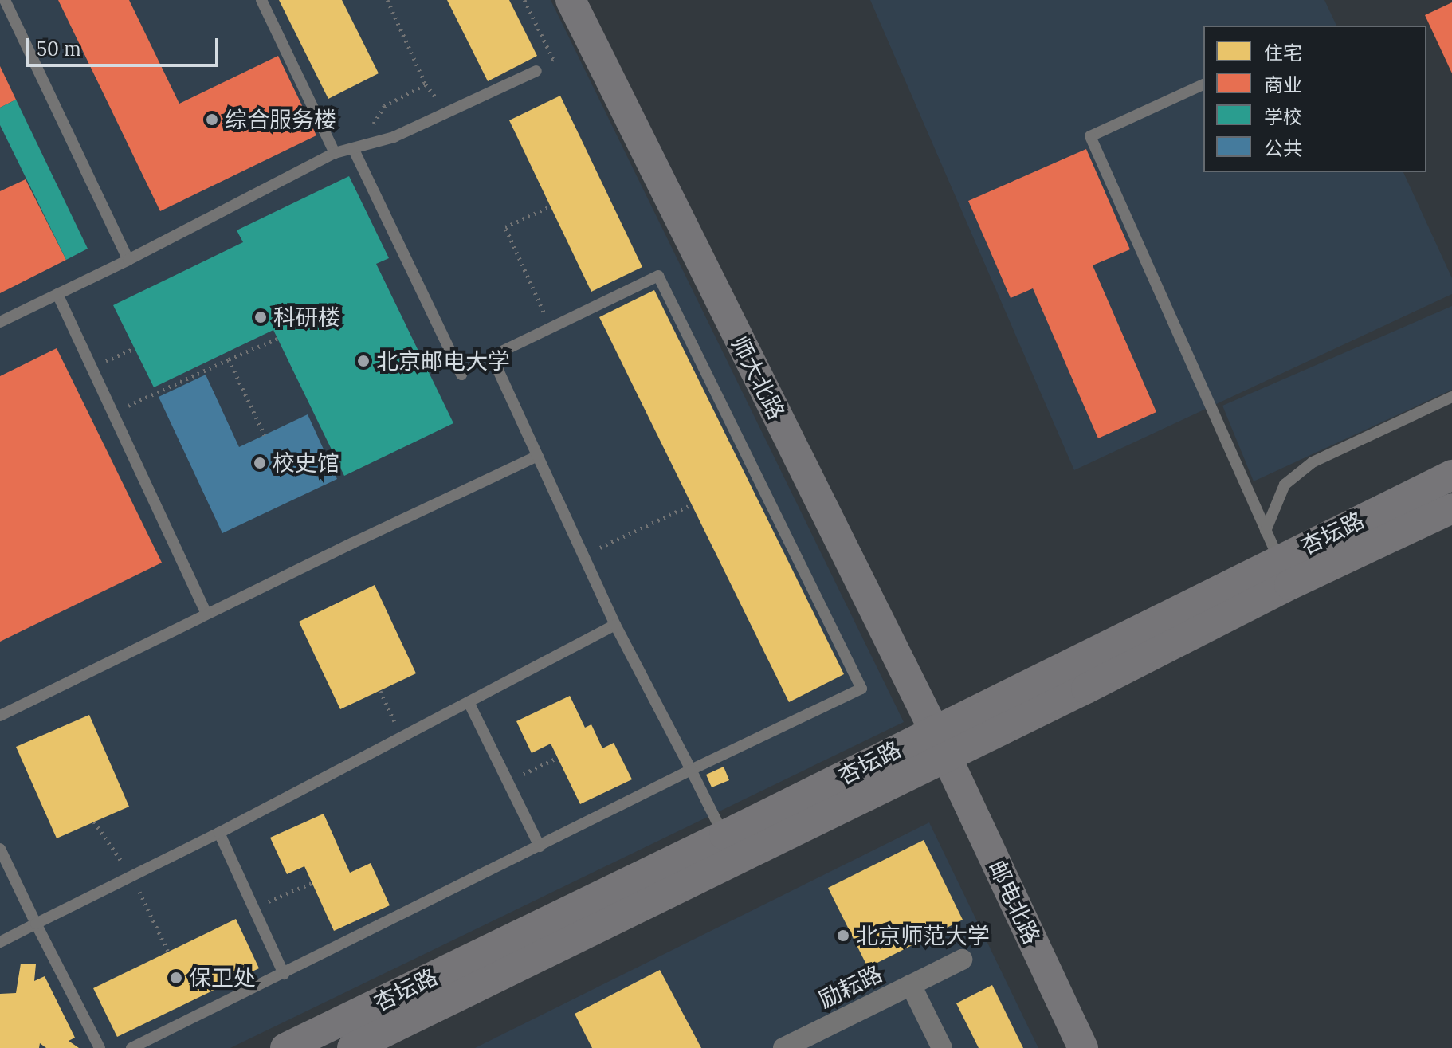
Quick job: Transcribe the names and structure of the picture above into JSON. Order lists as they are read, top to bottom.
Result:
{
  "streets": {
    "street": [
      "师大北路",
      "杏坛路",
      "邮电北路",
      "励耘路"
    ]
  },
  "crossings": [
    ["师大北路", "杏坛路"],
    ["师大北路", "邮电北路"],
    ["杏坛路", "邮电北路"]
  ],
  "places": [
    "综合服务楼",
    "科研楼",
    "北京邮电大学",
    "校史馆",
    "北京师范大学",
    "保卫处"
  ],
  "legend": [
    "住宅",
    "商业",
    "学校",
    "公共"
  ],
  "scale_bar": "50 m"
}
